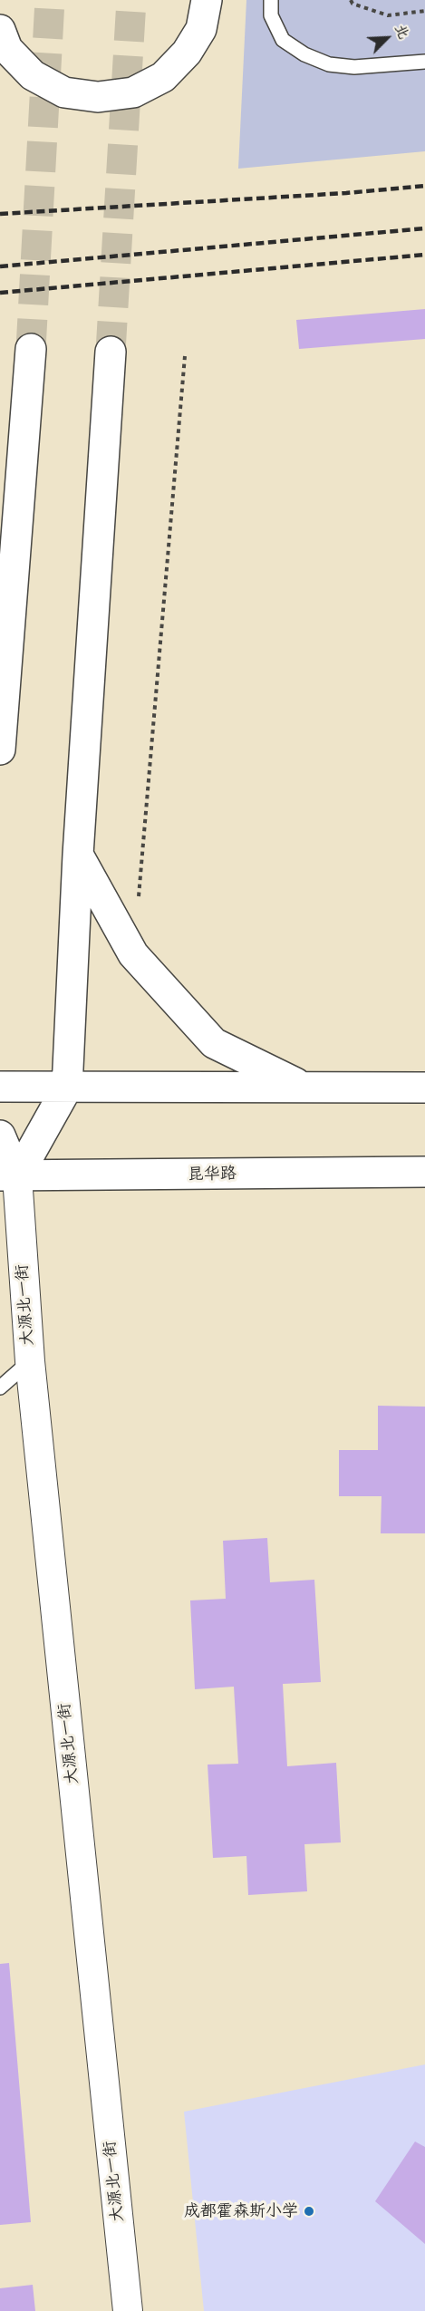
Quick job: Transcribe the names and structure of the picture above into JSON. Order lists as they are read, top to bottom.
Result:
{
  "streets": {
    "main road": ["昆华路"],
    "street": ["大源北一街"]
  },
  "crossings": [
    ["昆华路", "大源北一街"]
  ],
  "places": ["成都霍森斯小学"],
  "north": "top right"
}
